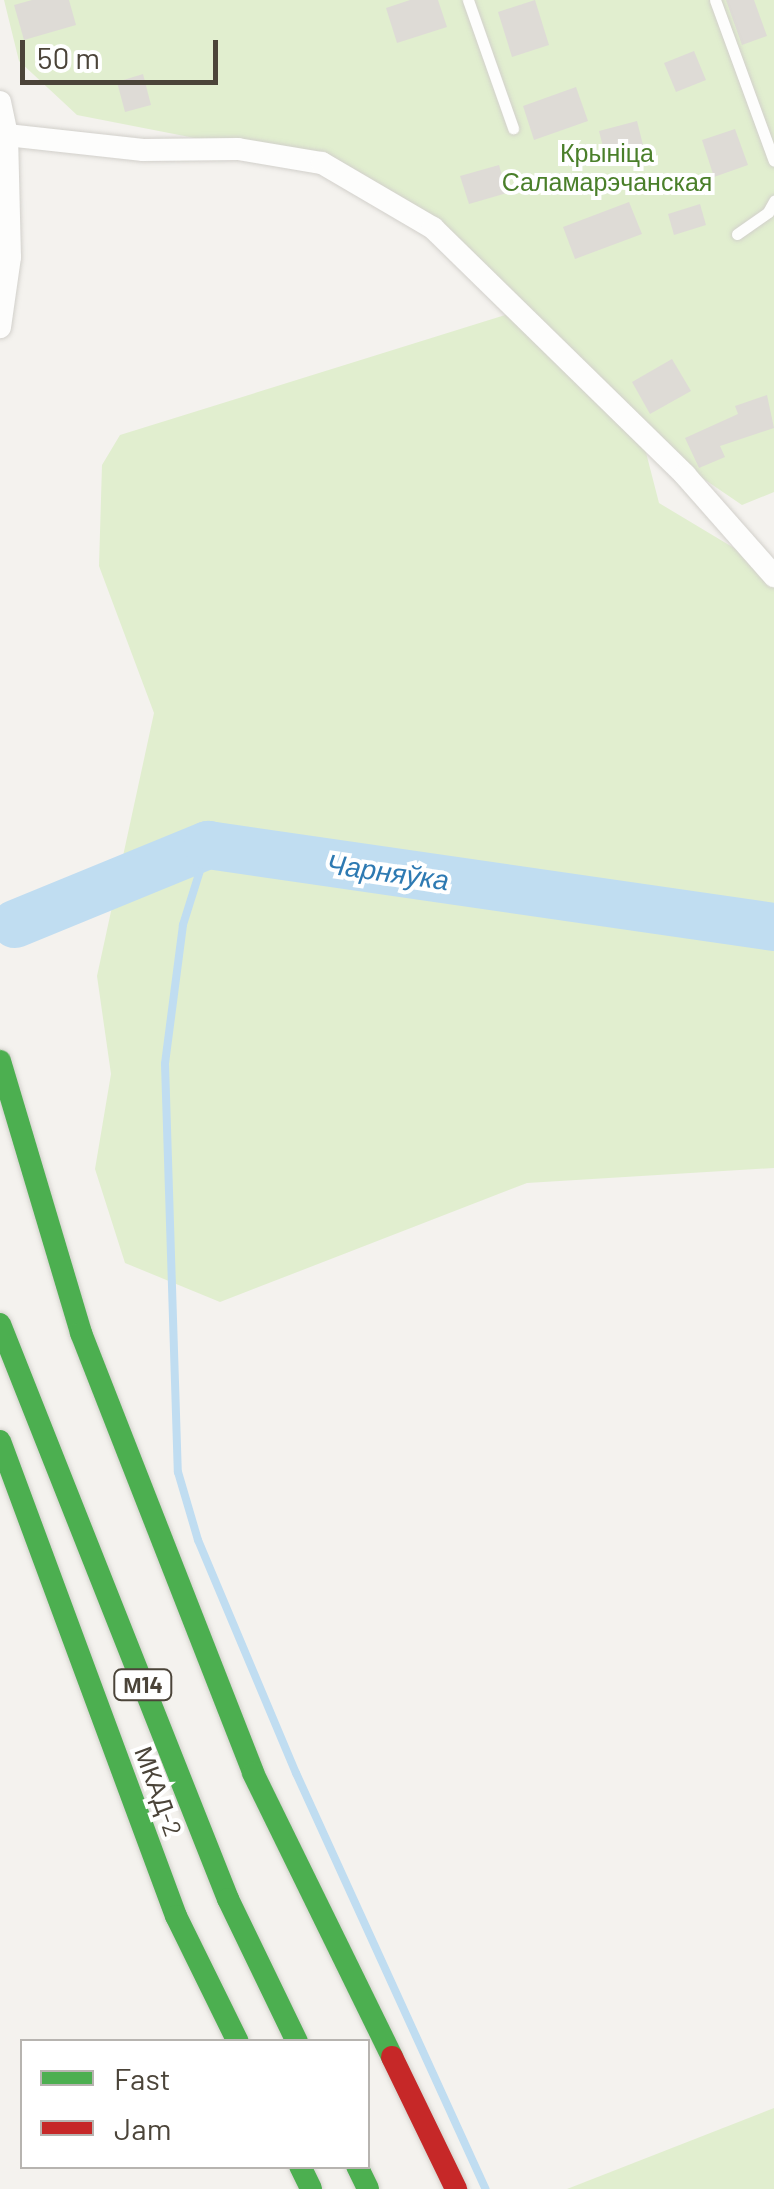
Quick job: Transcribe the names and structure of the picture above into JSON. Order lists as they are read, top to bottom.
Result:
{
  "streets": {
    "main road": ["М14", "МКАД-2"]
  },
  "water": ["Чарняўка"],
  "parks": ["Крыніца Саламарэчанская"],
  "legend": ["Fast", "Jam"],
  "scale_bar": "50 m"
}
